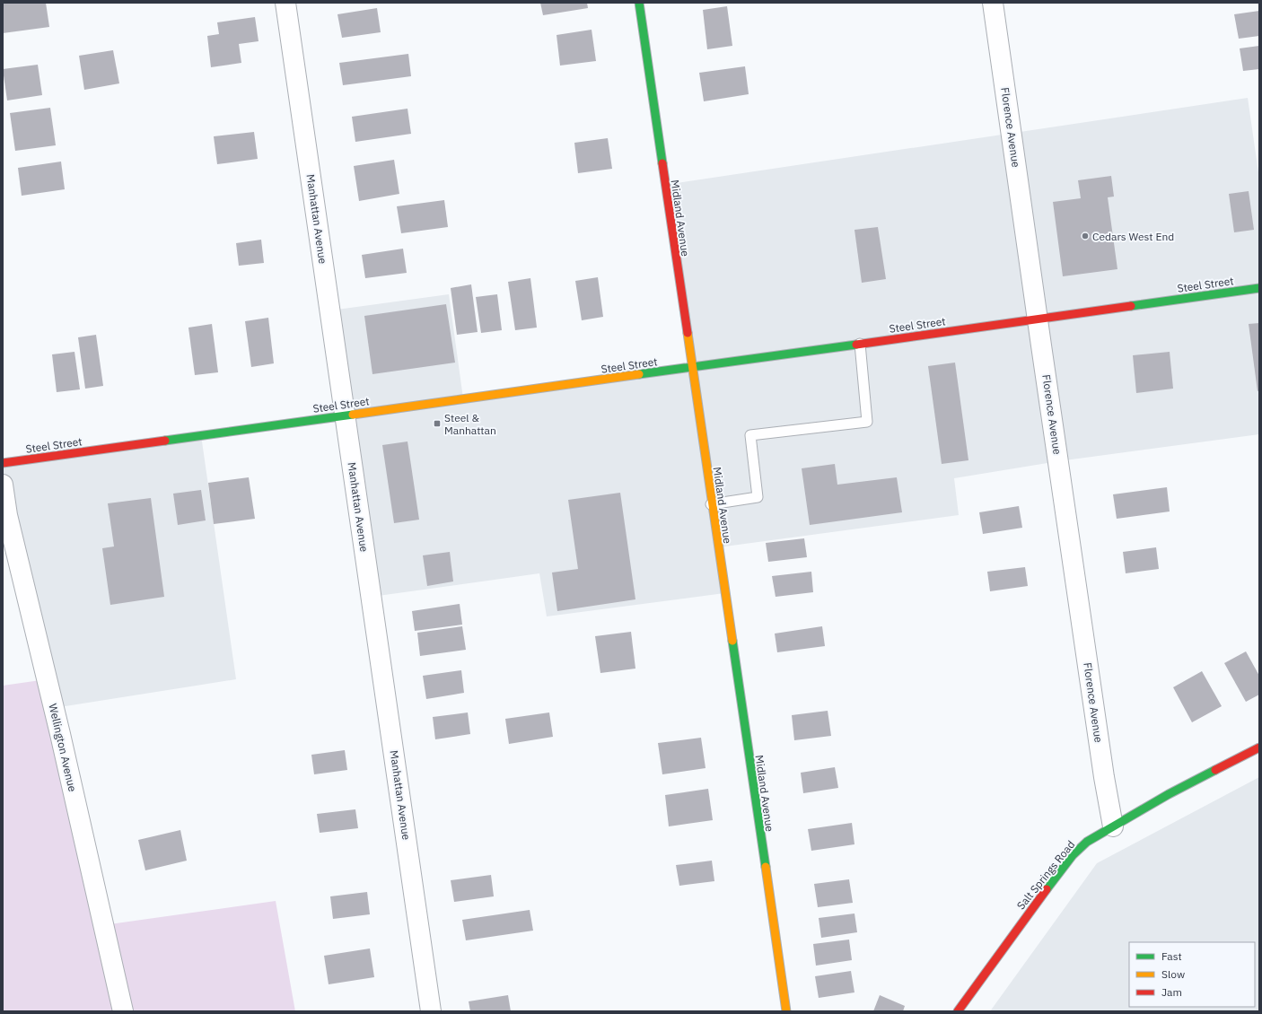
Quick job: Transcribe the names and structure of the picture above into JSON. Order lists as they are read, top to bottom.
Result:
{
  "streets": {
    "street": [
      "Florence Avenue",
      "Midland Avenue",
      "Manhattan Avenue",
      "Steel Street",
      "Wellington Avenue",
      "Salt Springs Road"
    ]
  },
  "crossings": [
    ["Florence Avenue", "Steel Street"],
    ["Florence Avenue", "Salt Springs Road"],
    ["Midland Avenue", "Steel Street"],
    ["Manhattan Avenue", "Steel Street"]
  ],
  "places": {
    "other": ["Cedars West End"],
    "transit": ["Steel & Manhattan"]
  },
  "legend": ["Fast", "Slow", "Jam"]
}
